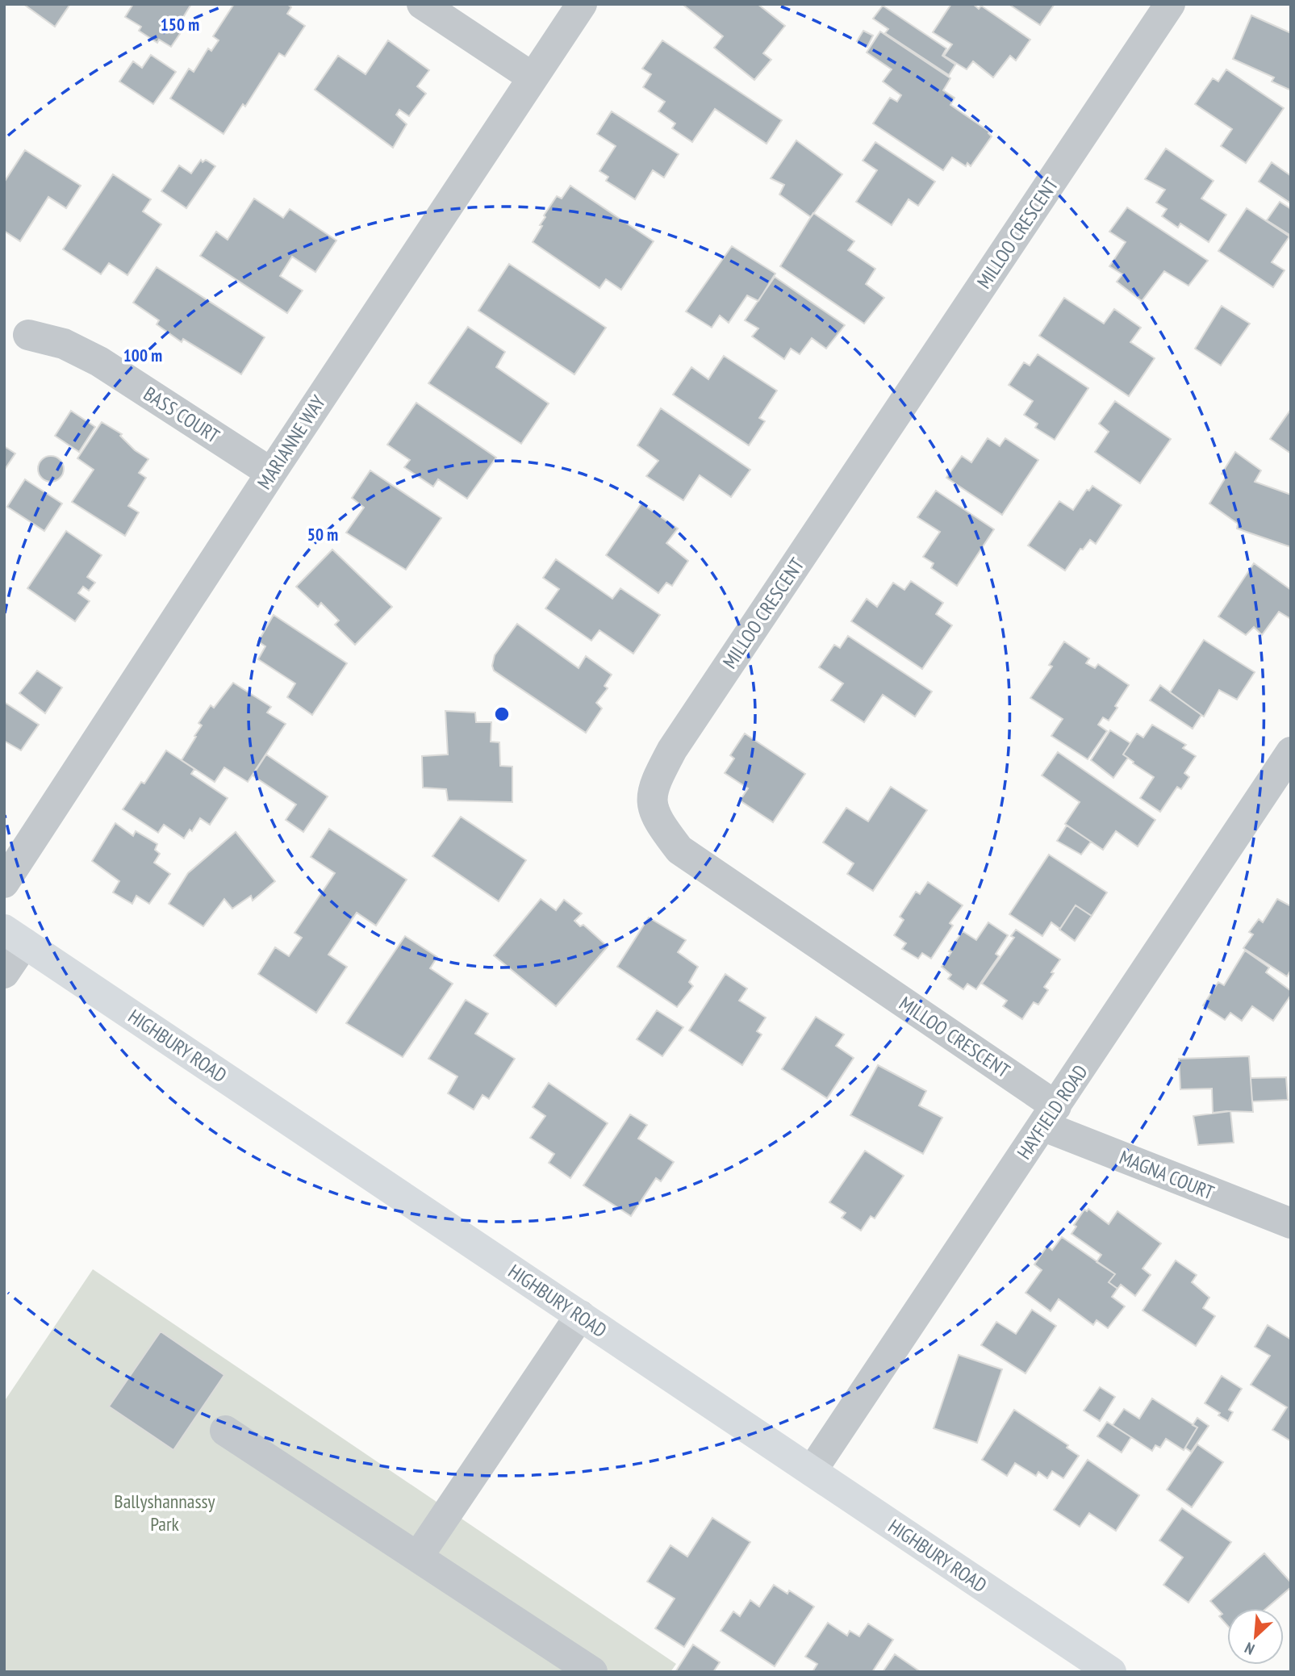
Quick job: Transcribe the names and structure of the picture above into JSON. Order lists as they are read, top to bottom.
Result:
{
  "streets": {
    "main road": ["HIGHBURY ROAD"],
    "street": [
      "MILLOO CRESCENT",
      "BASS COURT",
      "MARIANNE WAY",
      "HAYFIELD ROAD",
      "MAGNA COURT"
    ]
  },
  "crossings": [
    ["MILLOO CRESCENT", "HAYFIELD ROAD"],
    ["MILLOO CRESCENT", "MAGNA COURT"],
    ["BASS COURT", "MARIANNE WAY"],
    ["HIGHBURY ROAD", "HAYFIELD ROAD"],
    ["HAYFIELD ROAD", "MAGNA COURT"]
  ],
  "parks": ["Ballyshannassy Park"],
  "north": "bottom left",
  "rings": ["150 m", "100 m", "50 m"]
}
